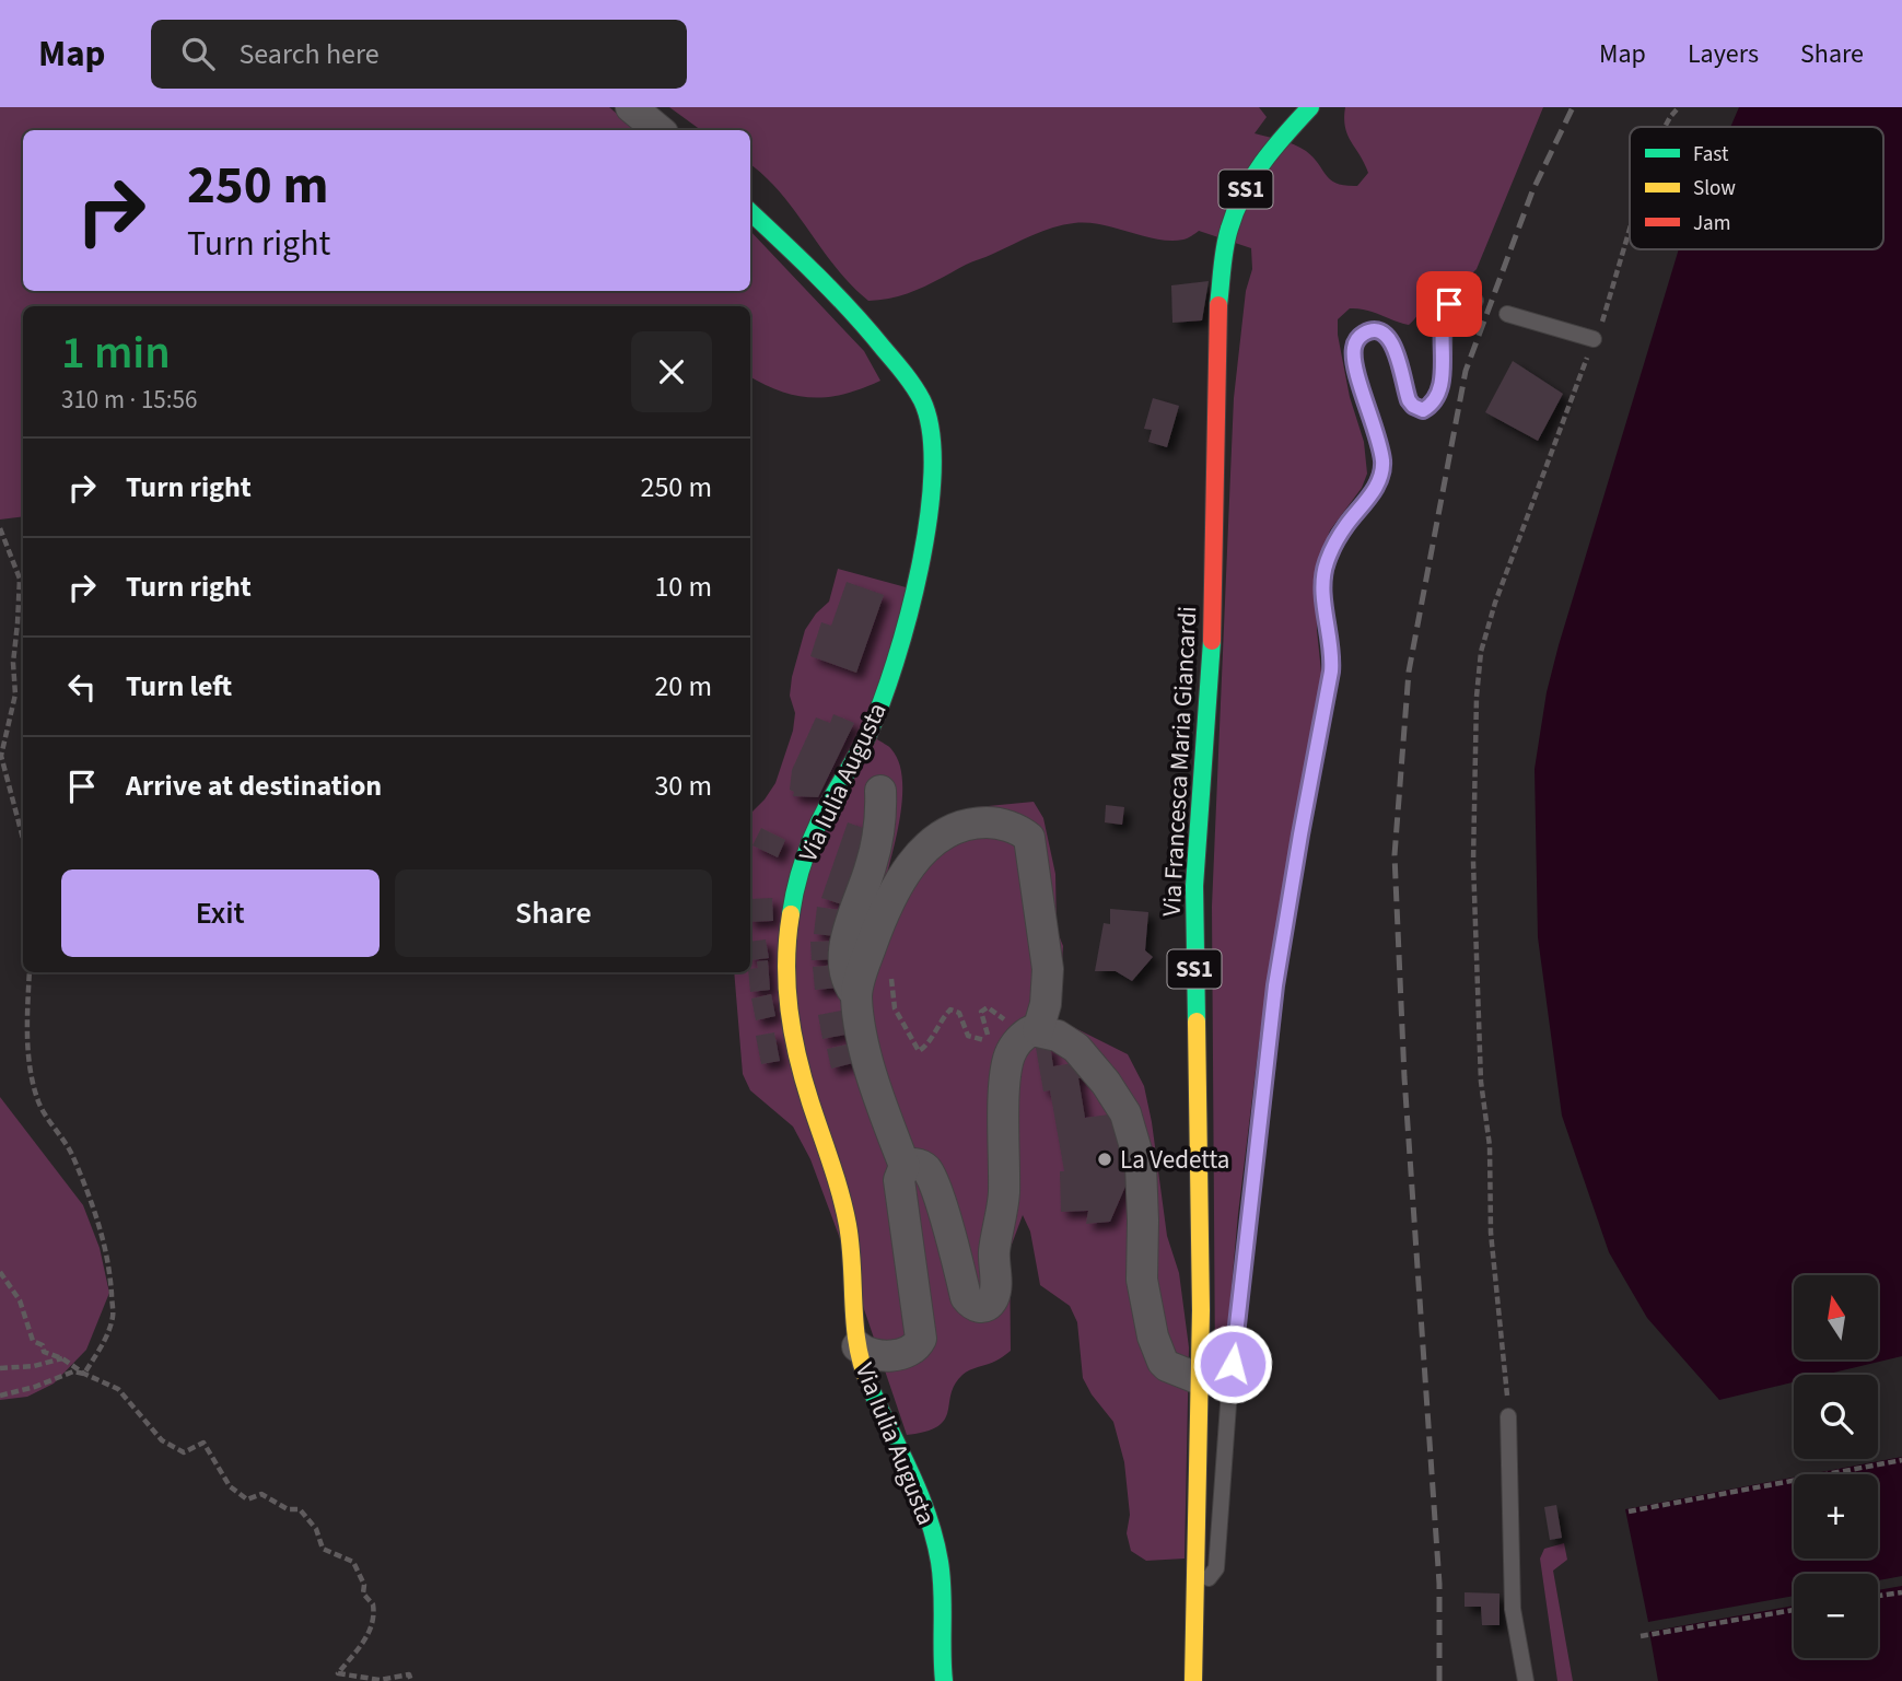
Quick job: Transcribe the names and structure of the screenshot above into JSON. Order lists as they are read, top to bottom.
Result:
{
  "streets": {
    "main road": ["SS1", "Via Francesca Maria Giancardi", "Via Iulia Augusta"]
  },
  "places": ["La Vedetta"],
  "legend": ["Fast", "Slow", "Jam"],
  "north": "top",
  "page": {
    "header": "Map",
    "search": "Search here",
    "nav": ["Map", "Layers", "Share"],
    "turn": ["250 m", "Turn right"],
    "heading": ["1 min", "310 m · 15:56"],
    "list": [
      {
        "name": "Turn right",
        "value": "250 m"
      },
      {
        "name": "Turn right",
        "value": "10 m"
      },
      {
        "name": "Turn left",
        "value": "20 m"
      },
      {
        "name": "Arrive at destination",
        "value": "30 m"
      }
    ],
    "buttons": ["Exit", "Share"],
    "map_buttons": ["+", "−"]
  }
}
